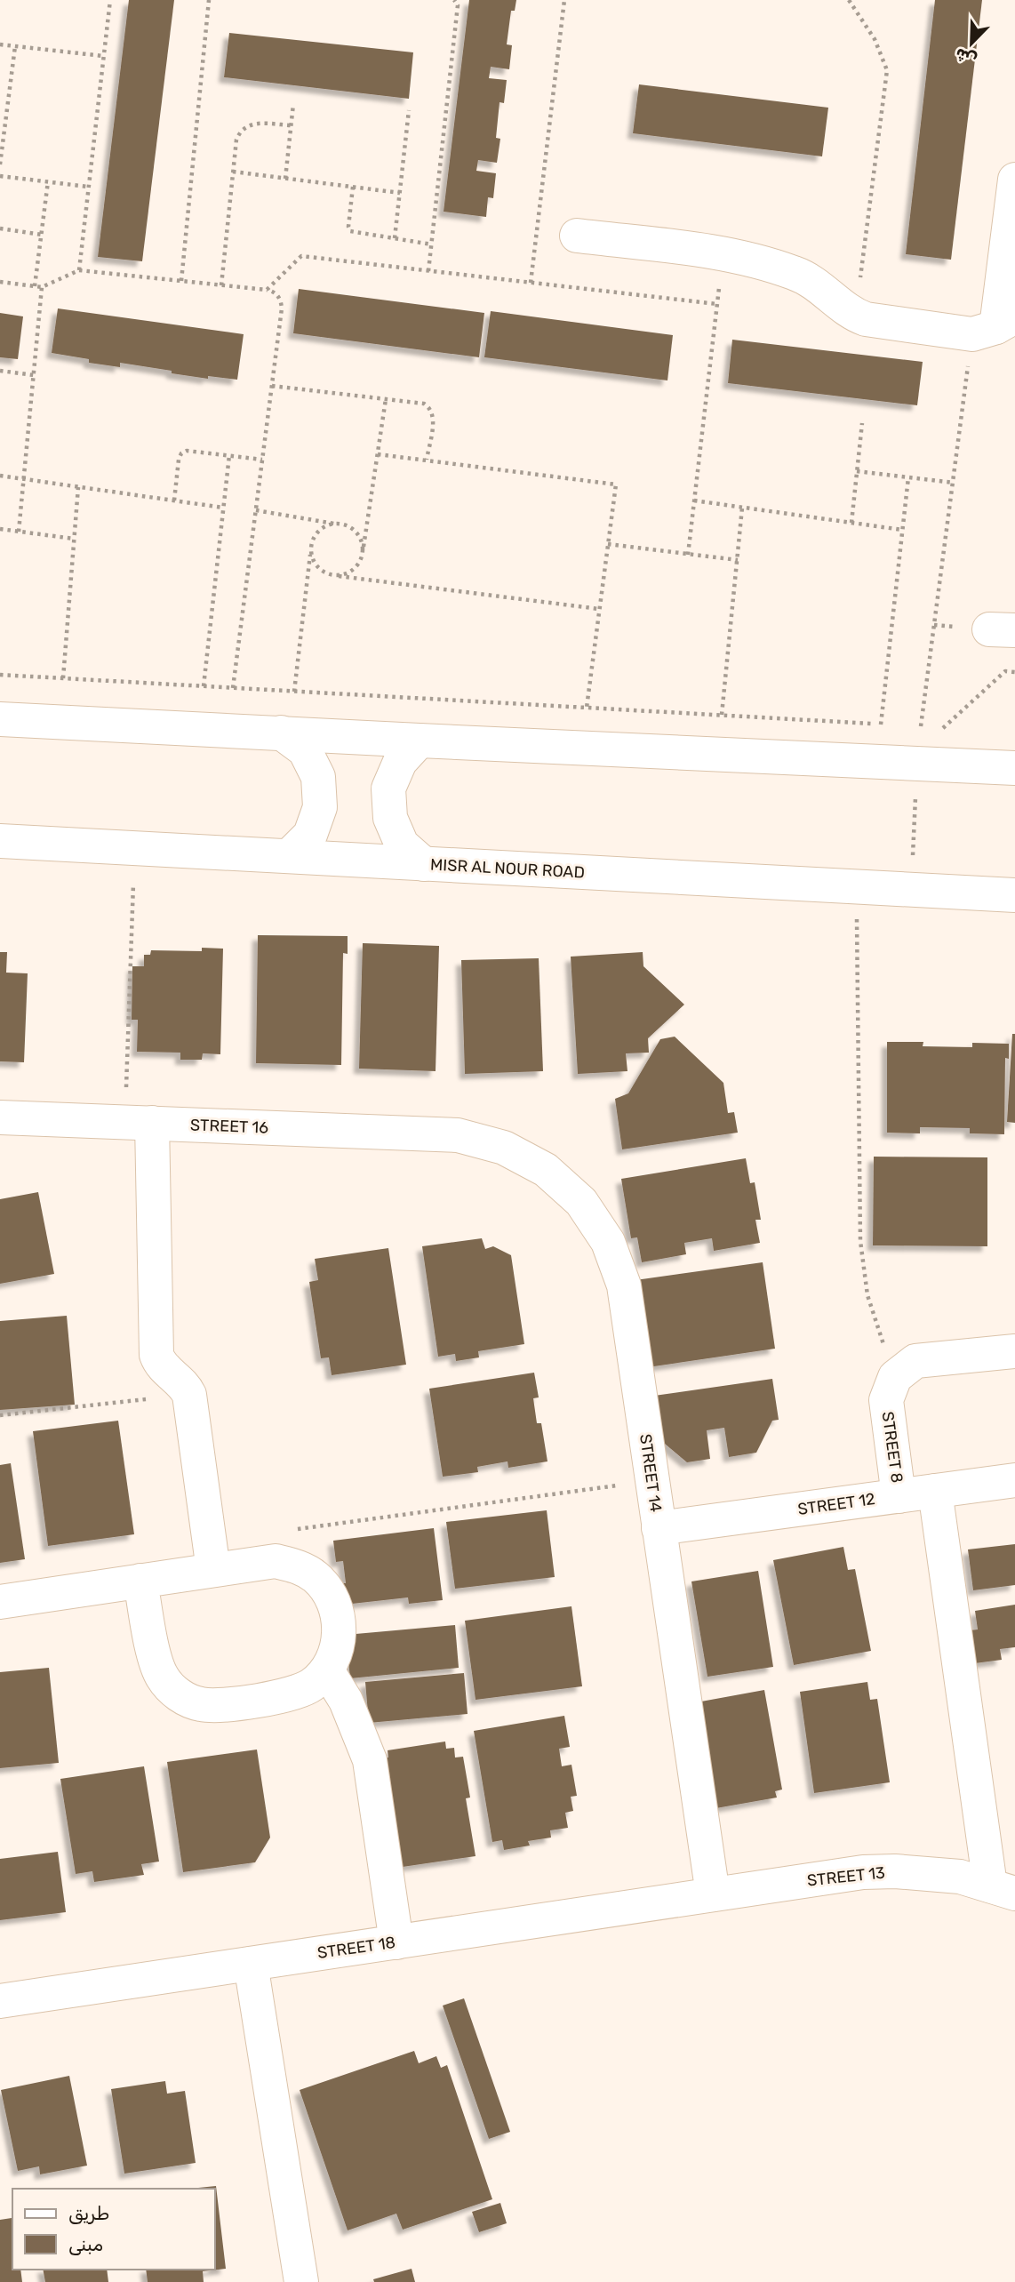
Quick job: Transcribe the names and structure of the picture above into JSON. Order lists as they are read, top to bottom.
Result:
{
  "streets": {
    "street": [
      "MISR AL NOUR ROAD",
      "STREET 16",
      "STREET 8",
      "STREET 14",
      "STREET 12",
      "STREET 13",
      "STREET 18"
    ]
  },
  "crossings": [
    ["STREET 16", "STREET 14"],
    ["STREET 8", "STREET 12"],
    ["STREET 14", "STREET 12"],
    ["STREET 14", "STREET 13"],
    ["STREET 14", "STREET 18"],
    ["STREET 13", "STREET 18"]
  ],
  "legend": ["طريق", "مبنى"],
  "north": "bottom left"
}
